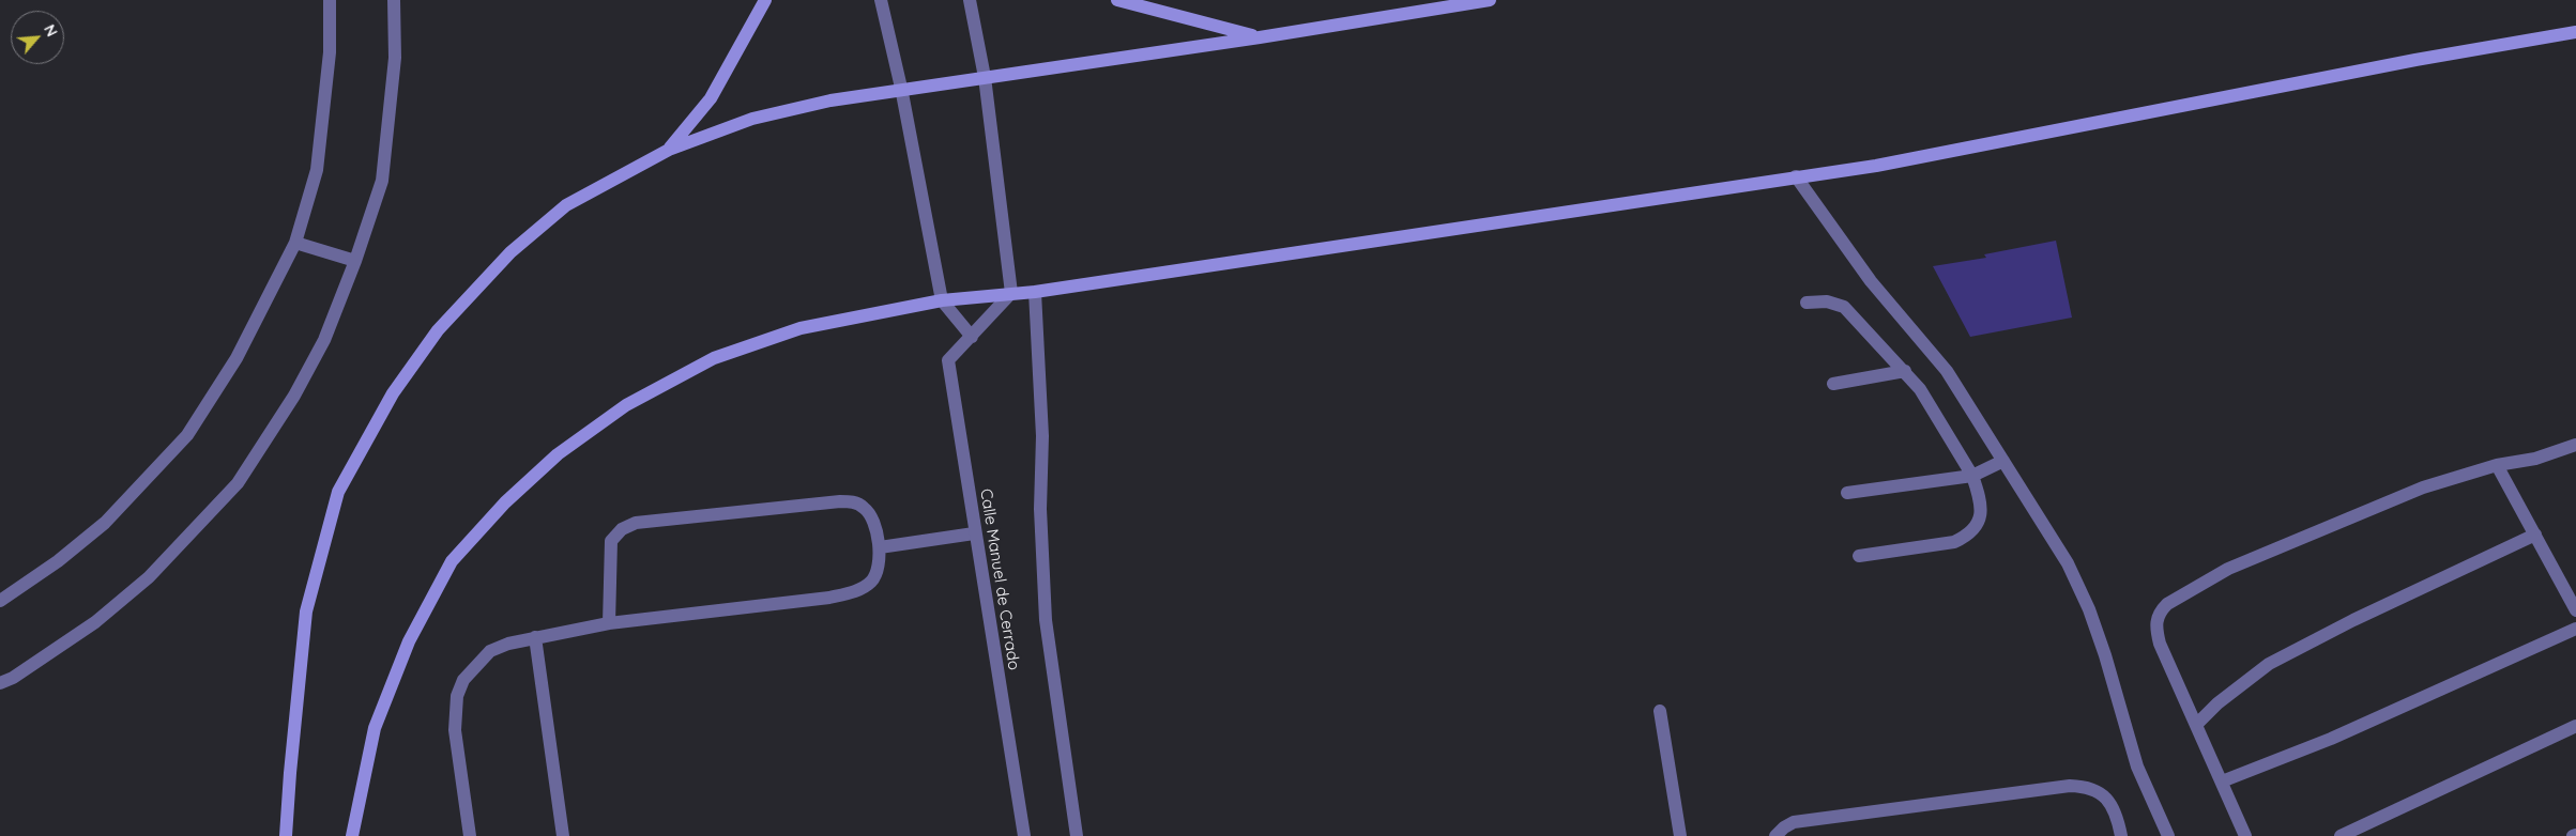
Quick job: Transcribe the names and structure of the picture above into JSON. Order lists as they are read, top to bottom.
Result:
{
  "streets": {
    "street": ["Calle Manuel de Cerrado"]
  },
  "north": "top right"
}
